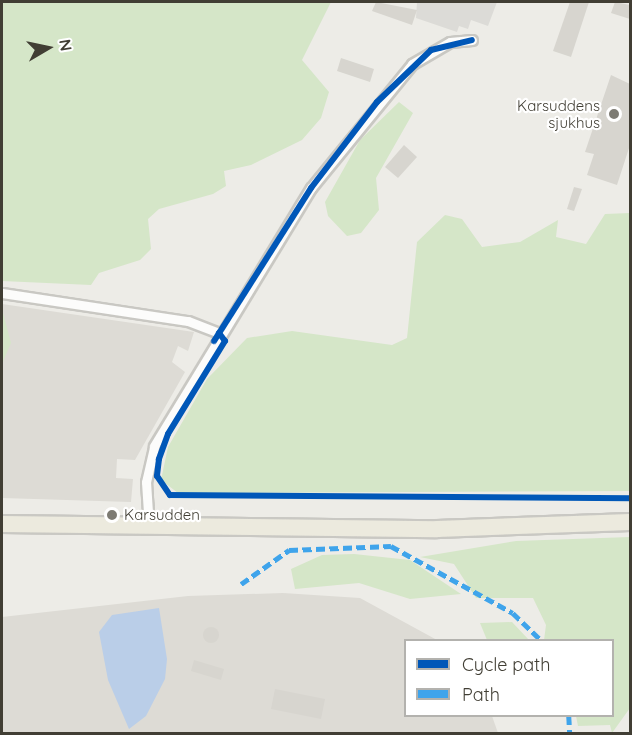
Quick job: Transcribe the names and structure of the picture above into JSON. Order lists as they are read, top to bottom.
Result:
{
  "places": ["Karsuddens sjukhus", "Karsudden"],
  "legend": ["Cycle path", "Path"],
  "north": "right"
}
